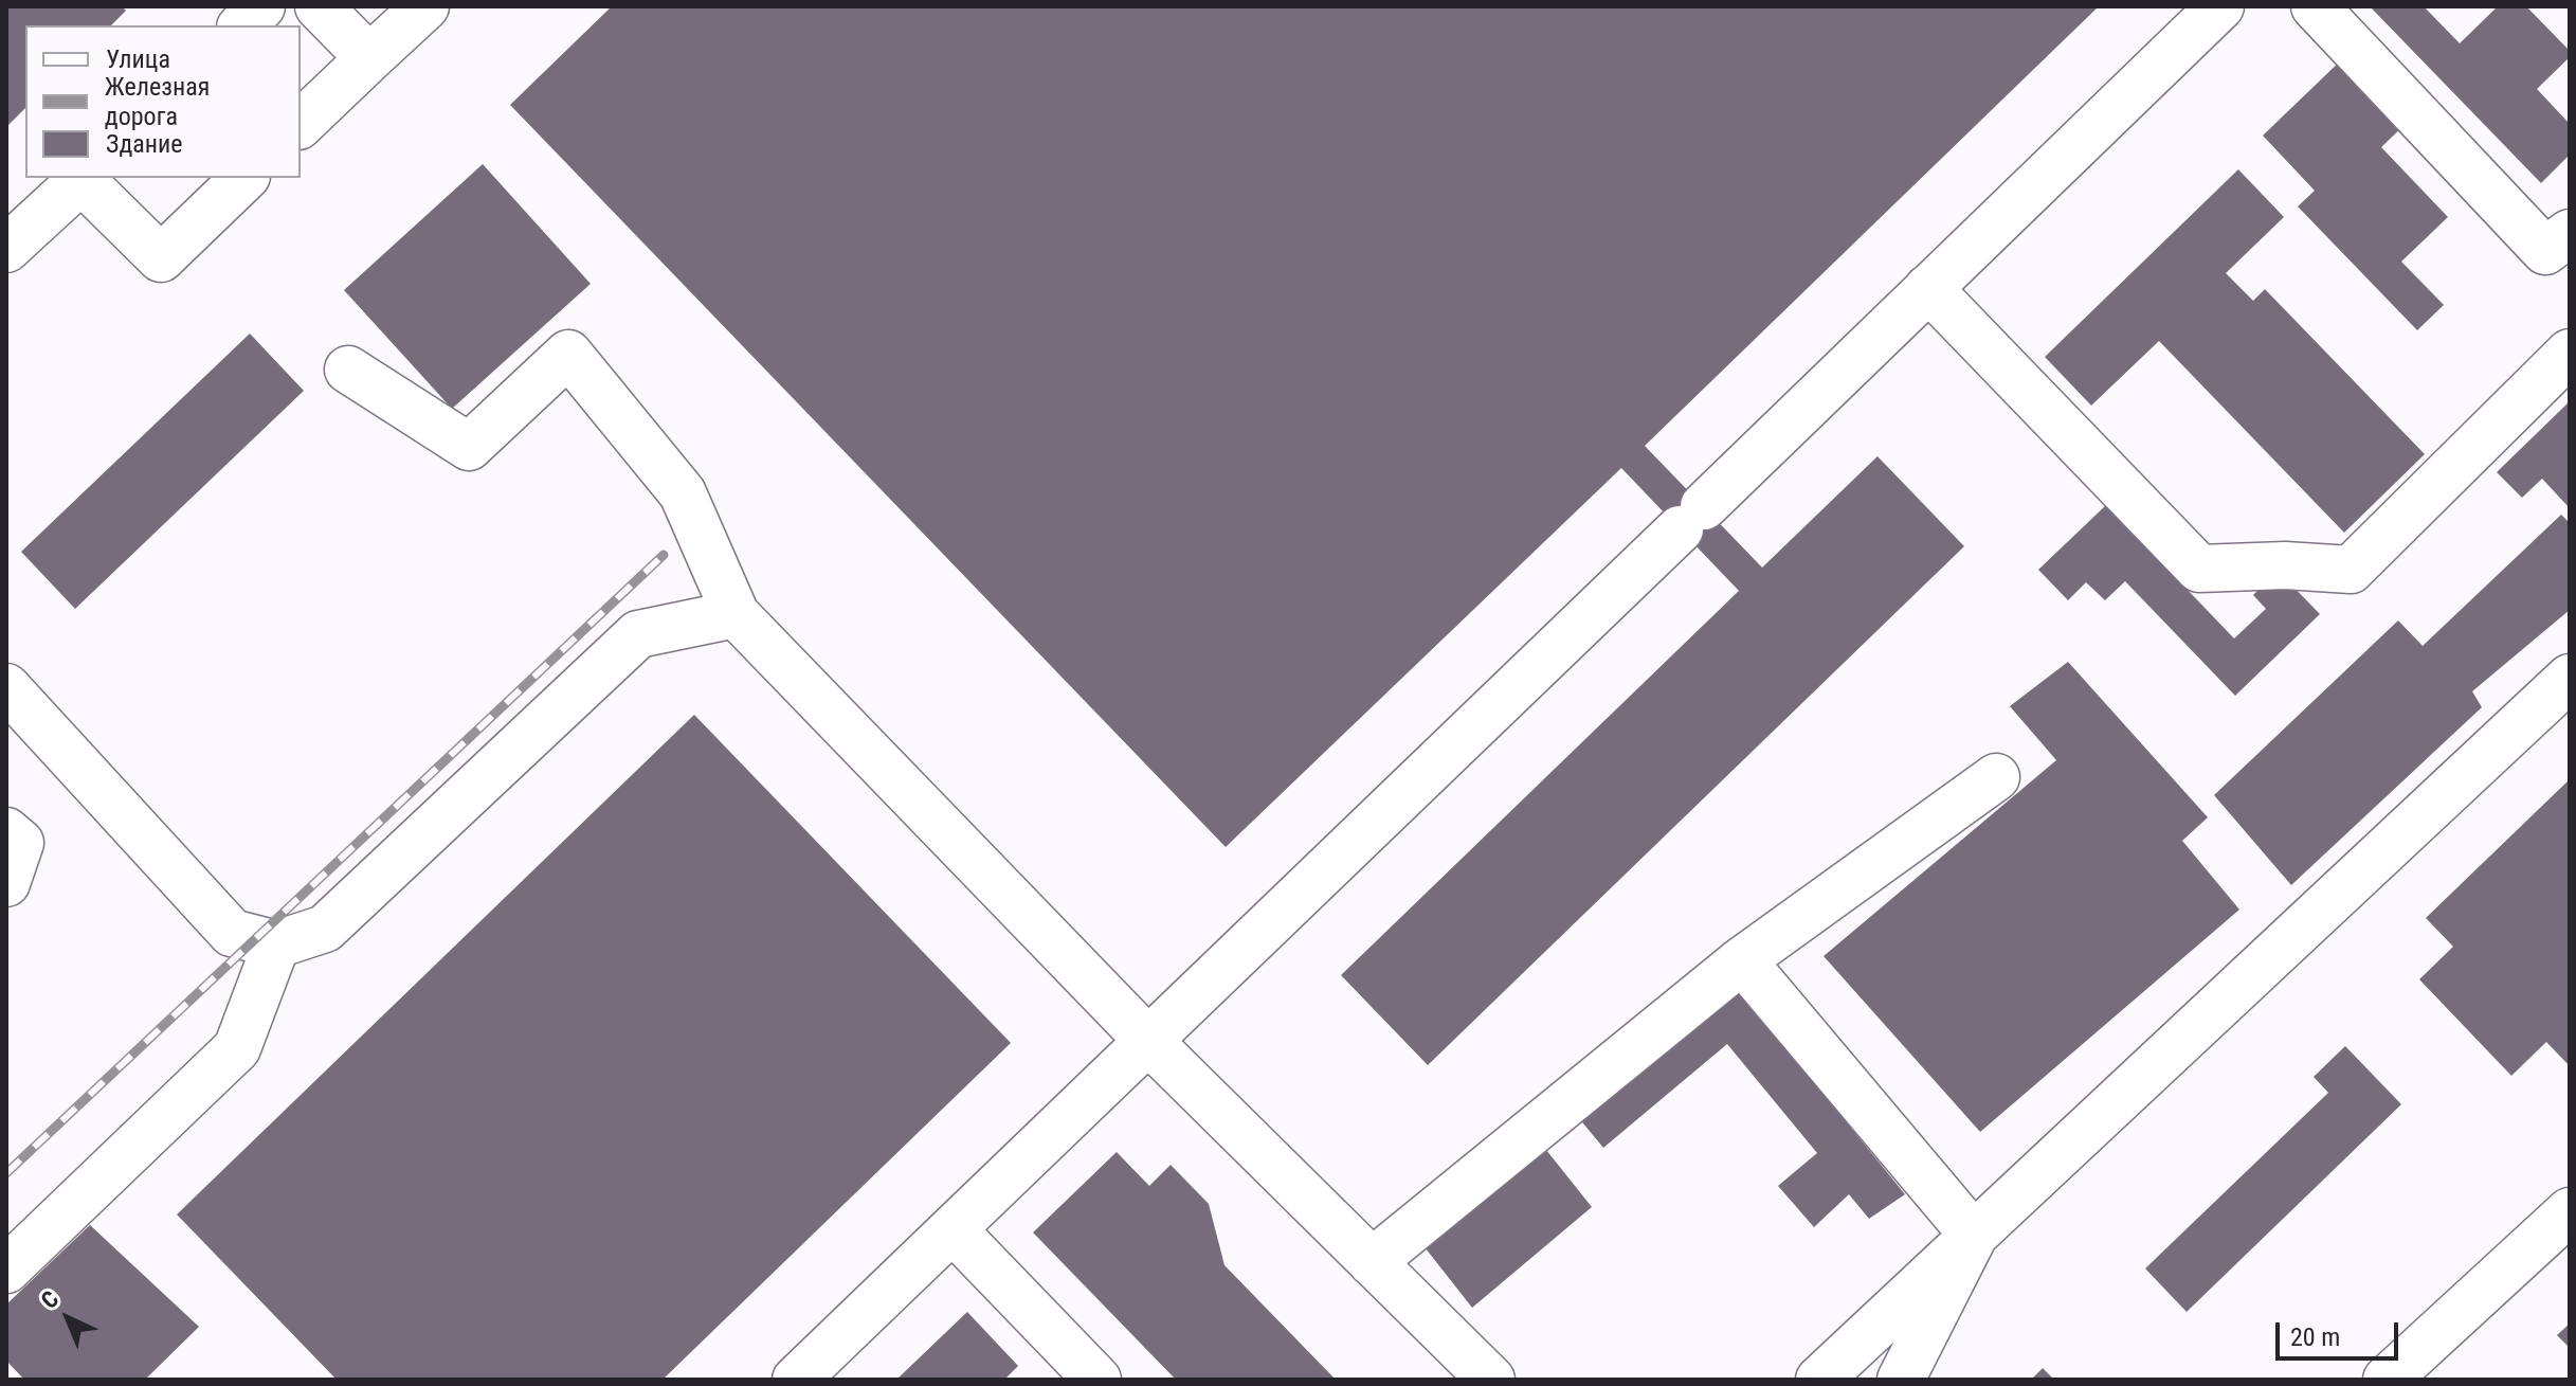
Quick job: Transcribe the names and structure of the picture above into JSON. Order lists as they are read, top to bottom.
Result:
{
  "legend": ["Улица", "Железная дорога", "Здание"],
  "scale_bar": "20 m",
  "north": "top left"
}
